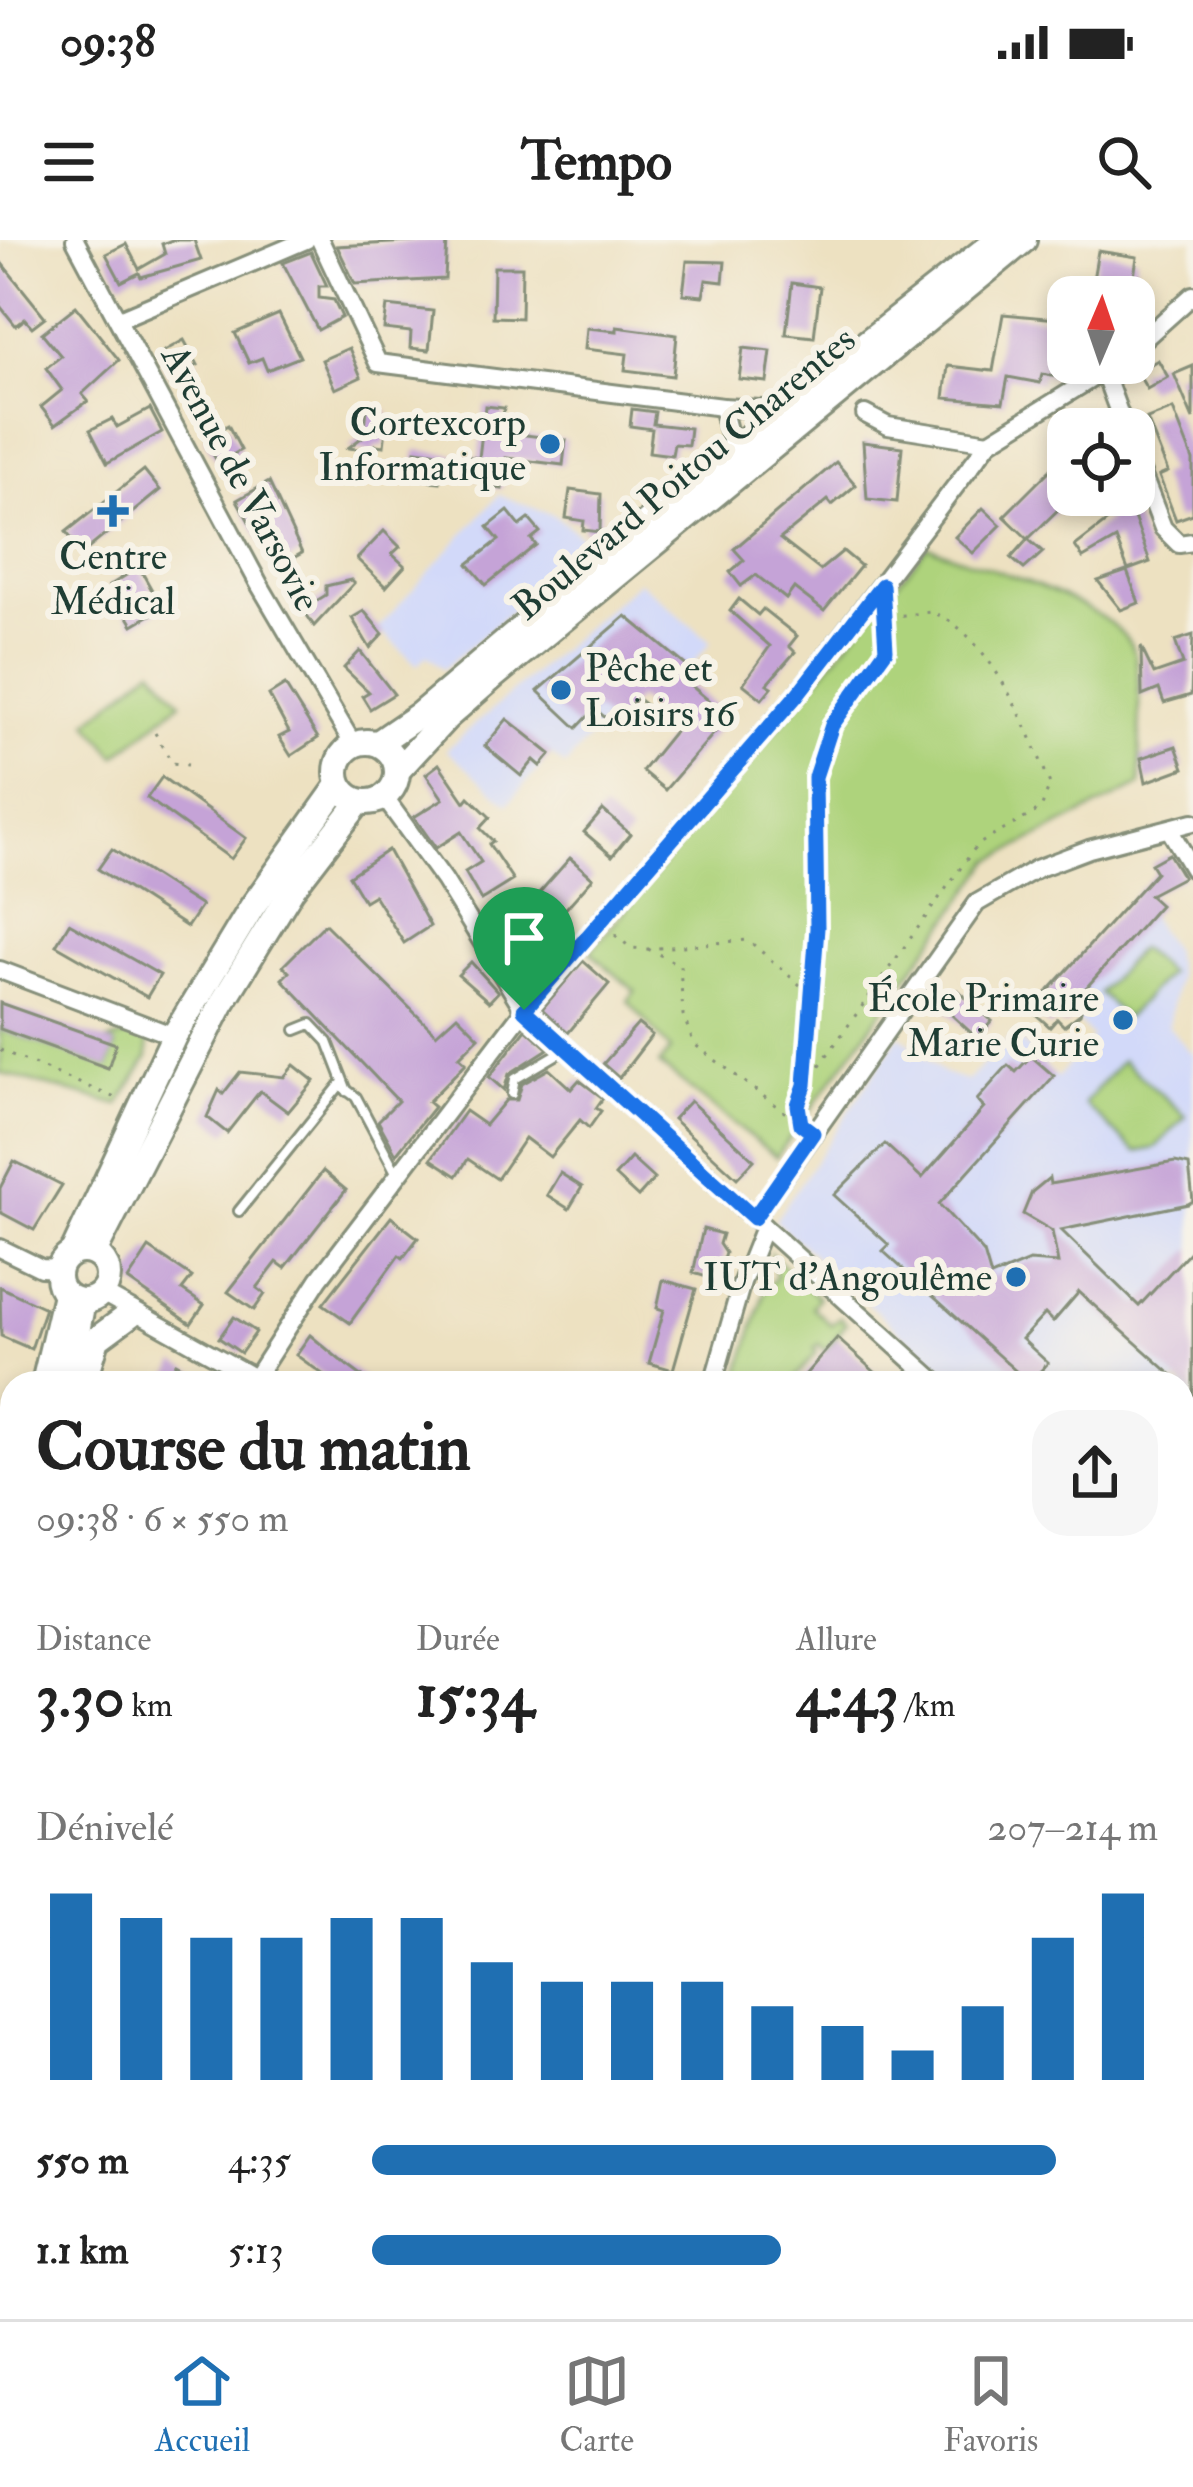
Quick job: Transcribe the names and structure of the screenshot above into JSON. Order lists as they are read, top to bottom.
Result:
{
  "streets": {
    "main road": ["Boulevard Poitou Charentes"],
    "street": ["Avenue de Varsovie"]
  },
  "crossings": [
    ["Boulevard Poitou Charentes", "Avenue de Varsovie"]
  ],
  "places": {
    "other": [
      "Cortexcorp Informatique",
      "Pêche et Loisirs 16",
      "École Primaire Marie Curie",
      "IUT d'Angoulême"
    ],
    "health": ["Centre Médical"]
  },
  "north": "top",
  "page": {
    "status": "09:38",
    "header": "Tempo",
    "heading": ["Course du matin", "09:38 · 6 × 550 m"],
    "stats": [
      ["Distance", "3.30 km"],
      ["Durée", "15:34"],
      ["Allure", "4:43 /km"]
    ],
    "chart": ["Dénivelé", "207–214 m"],
    "list": [
      {
        "name": "550 m",
        "note": "4:35"
      },
      {
        "name": "1.1 km",
        "note": "5:13"
      }
    ],
    "tabs": ["Accueil", "Carte", "Favoris"]
  }
}
